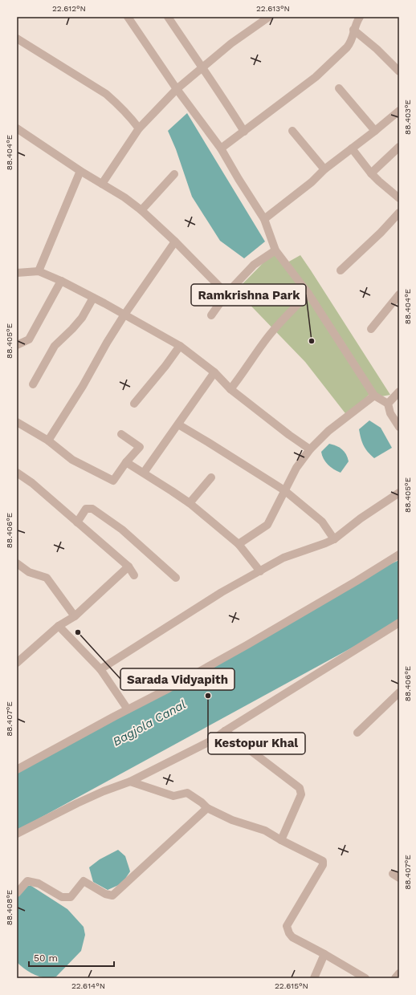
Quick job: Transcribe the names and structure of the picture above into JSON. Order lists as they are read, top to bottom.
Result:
{
  "water": ["Bagjola Canal"],
  "places": ["Ramkrishna Park", "Sarada Vidyapith", "Kestopur Khal"],
  "scale_bar": "50 m",
  "coordinates": [
    "22.612°N",
    "22.613°N",
    "88.403°E",
    "88.404°E",
    "88.405°E",
    "88.406°E",
    "88.407°E",
    "88.408°E",
    "22.614°N",
    "22.615°N"
  ]
}
